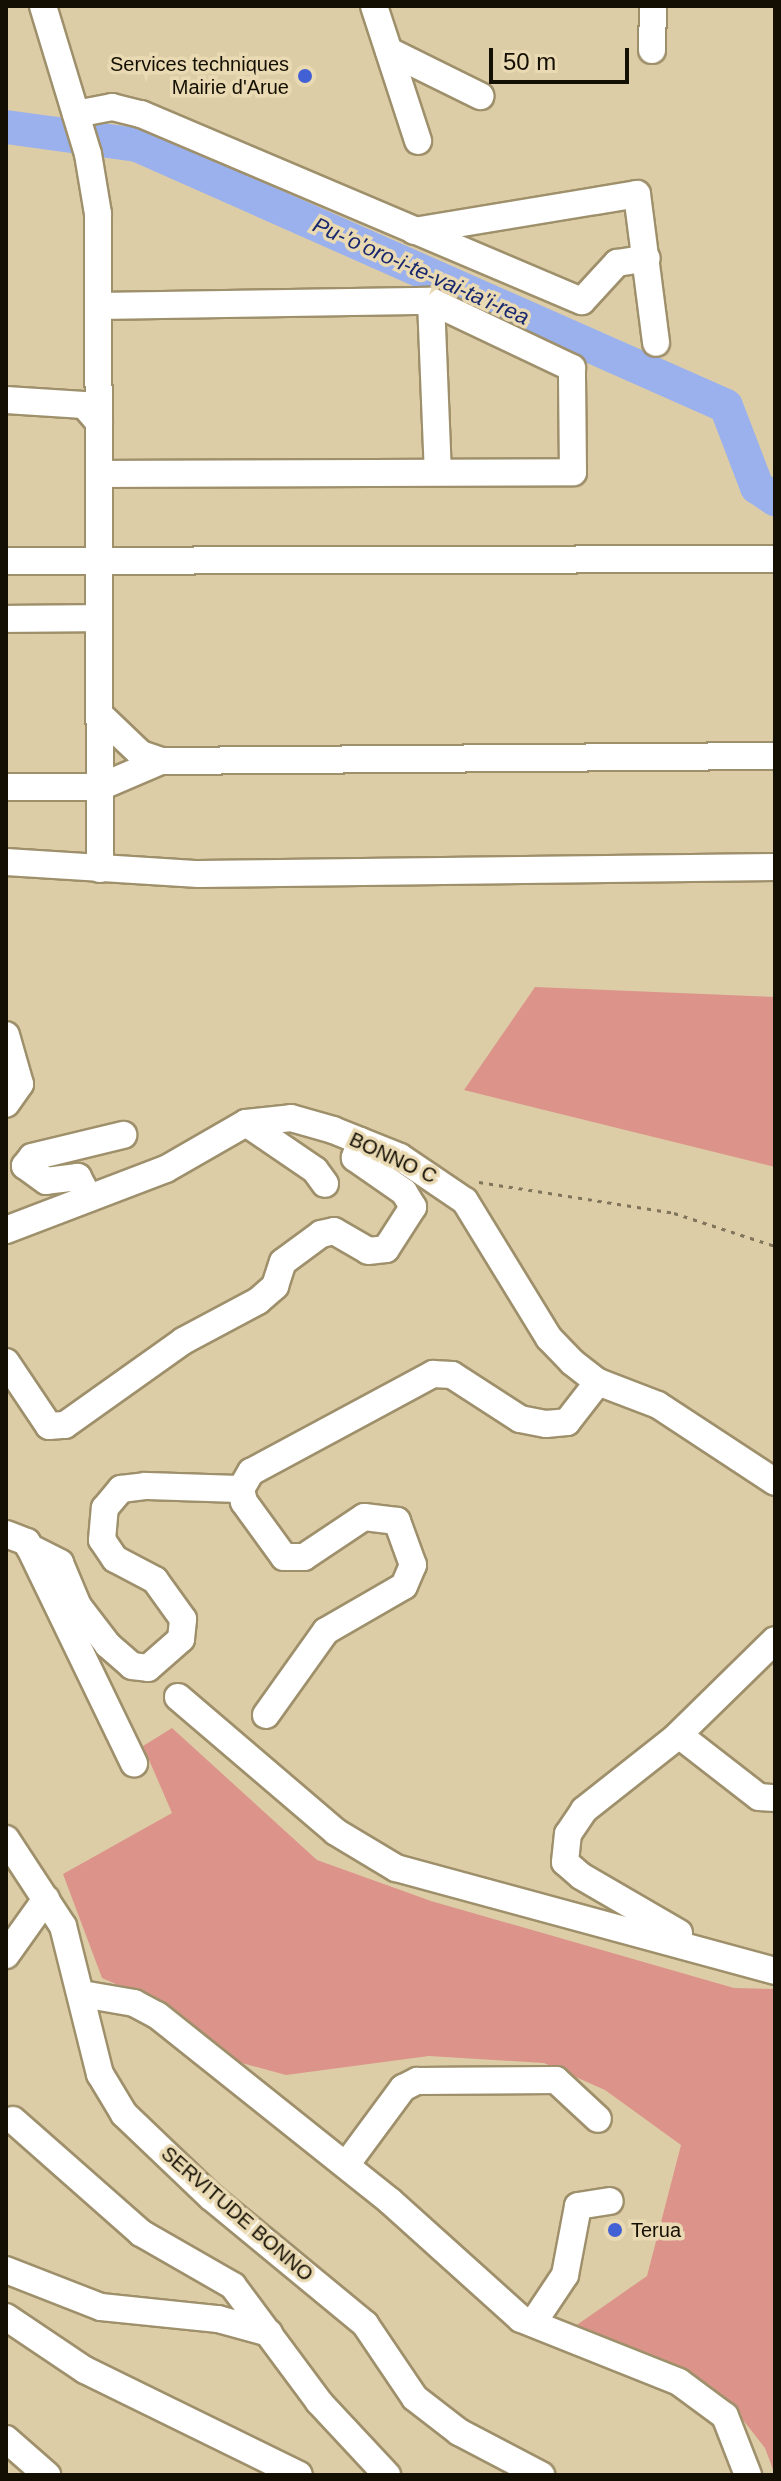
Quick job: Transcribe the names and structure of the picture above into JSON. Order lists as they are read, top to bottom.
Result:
{
  "streets": {
    "street": ["BONNO C", "SERVITUDE BONNO"]
  },
  "water": ["Pu-'o'oro-i-te-vai-ta'i-rea"],
  "places": ["Services techniques Mairie d'Arue", "Terua"],
  "scale_bar": "50 m"
}
